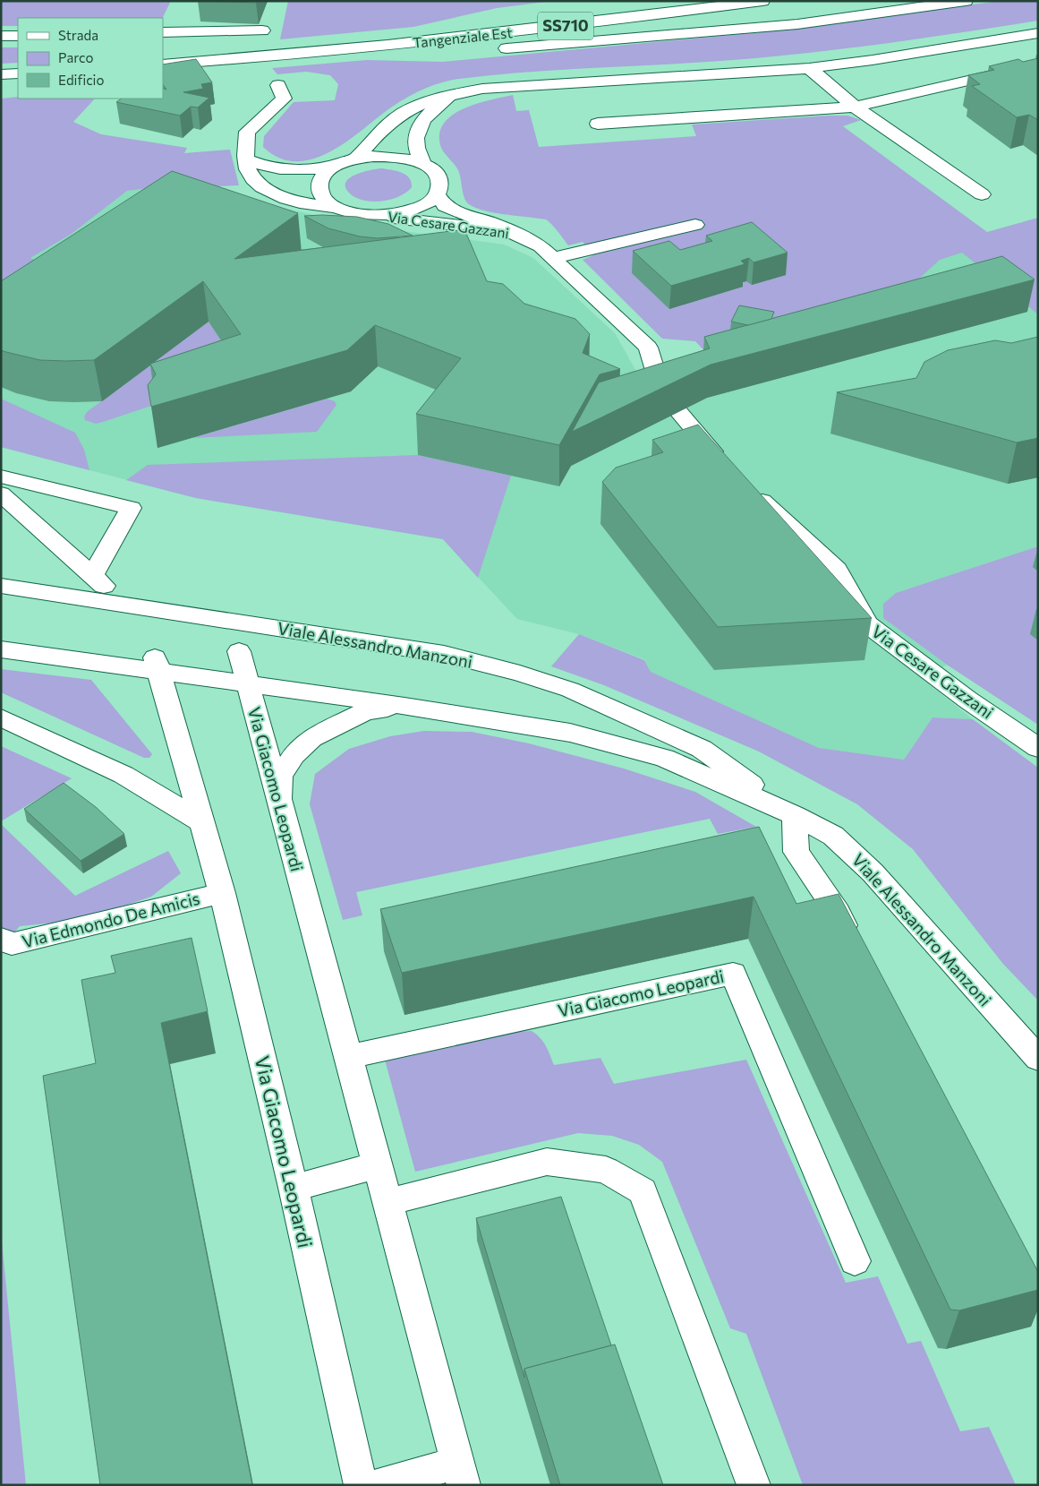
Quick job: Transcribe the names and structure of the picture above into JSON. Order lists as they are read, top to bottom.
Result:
{
  "streets": {
    "street": [
      "SS710",
      "Tangenziale Est",
      "Via Cesare Gazzani",
      "Viale Alessandro Manzoni",
      "Via Giacomo Leopardi",
      "Via Edmondo De Amicis"
    ]
  },
  "crossings": [
    ["Viale Alessandro Manzoni", "Via Giacomo Leopardi"],
    ["Via Giacomo Leopardi", "Via Edmondo De Amicis"]
  ],
  "legend": ["Strada", "Parco", "Edificio"]
}
